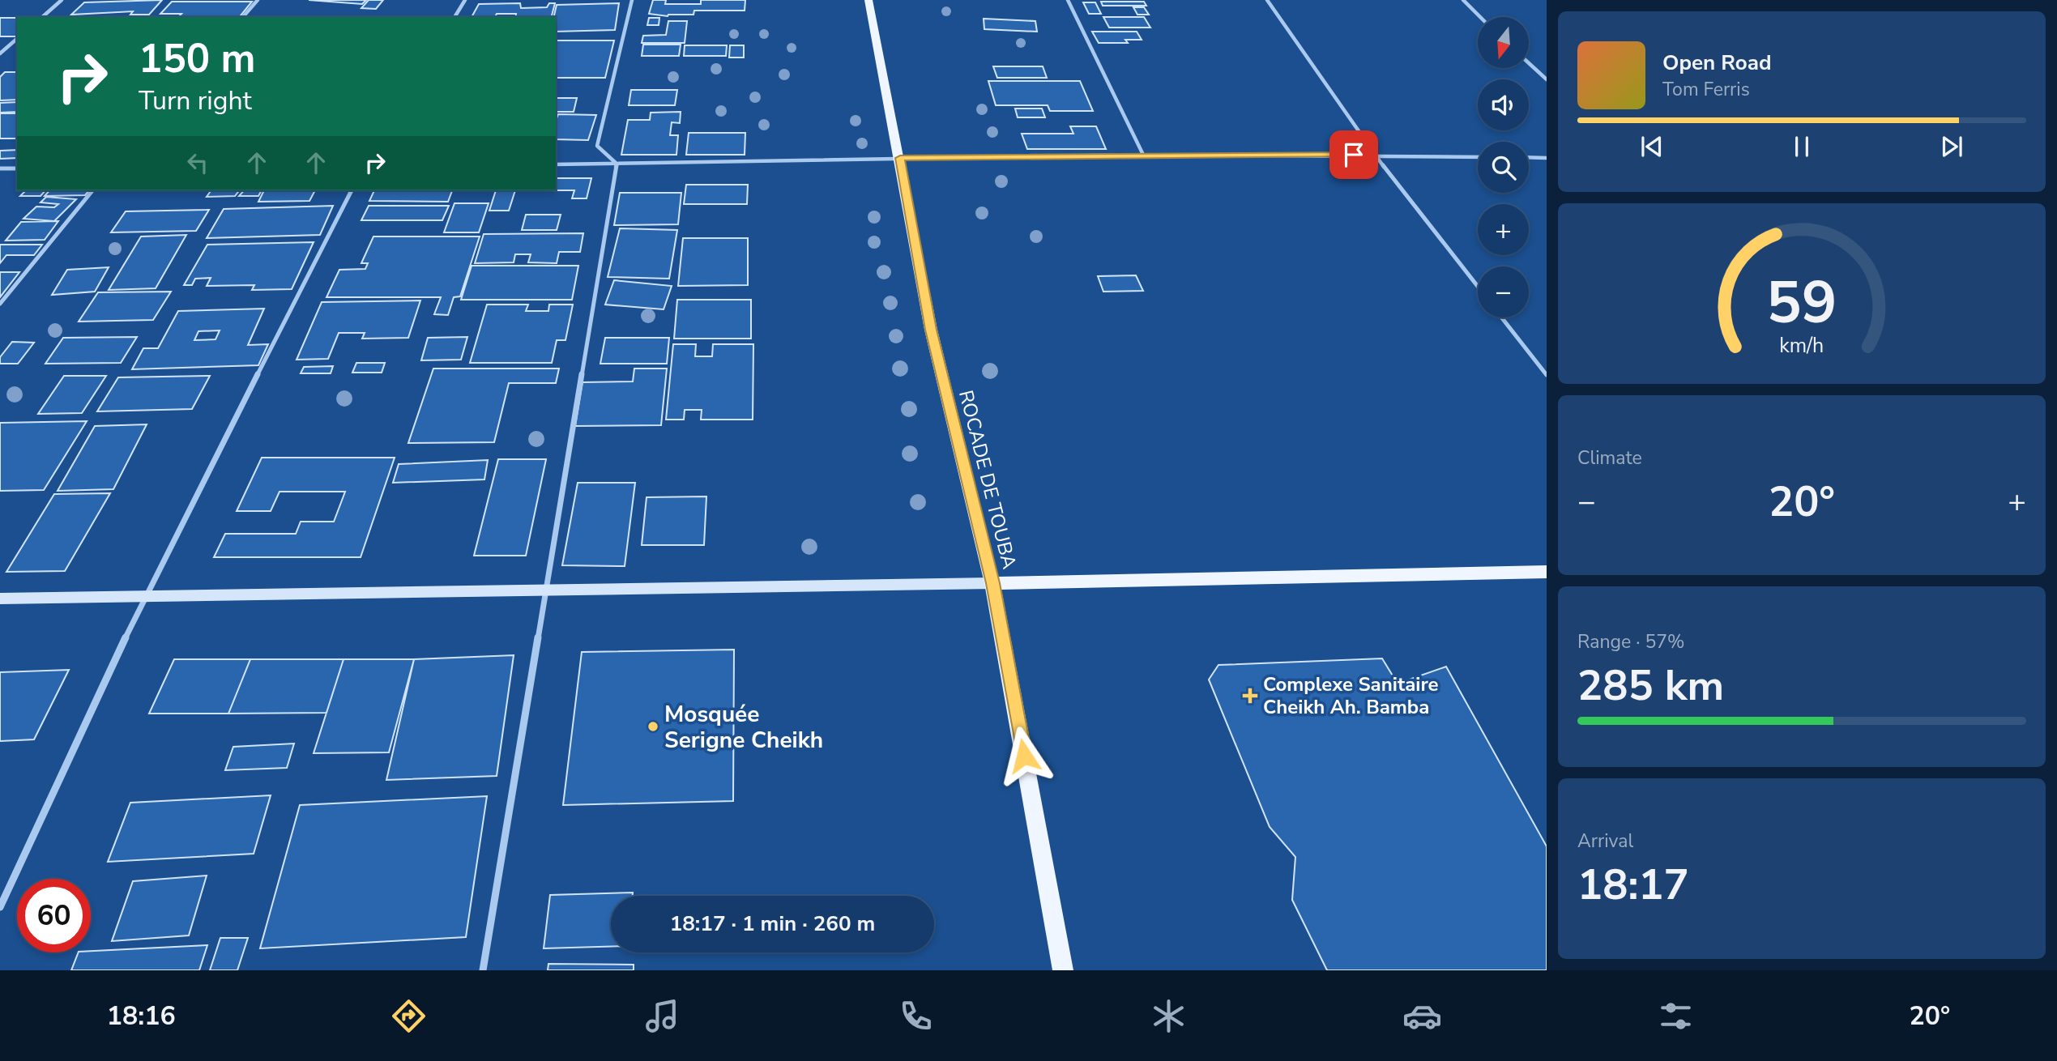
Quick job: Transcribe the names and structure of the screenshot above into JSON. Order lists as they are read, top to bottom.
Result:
{
  "streets": {
    "main road": ["ROCADE DE TOUBA"]
  },
  "places": {
    "health": ["Complexe Sanitaire Cheikh Ah. Bamba"],
    "other": ["Mosquée Serigne Cheikh"]
  },
  "north": "bottom",
  "page": {
    "map_buttons": ["+", "−"],
    "turn": ["150 m", "Turn right"],
    "song": ["Open Road", "Tom Ferris"],
    "tile": [
      "Climate",
      ["Range · 57%", "285 km"],
      ["Arrival", "18:17"]
    ],
    "heat": ["−", "20°", "+"],
    "limit": "60",
    "trip": "18:17 · 1 min · 260 m",
    "tabs": ["18:16", "20°"],
    "gauge": ["59", "km/h"]
  }
}
